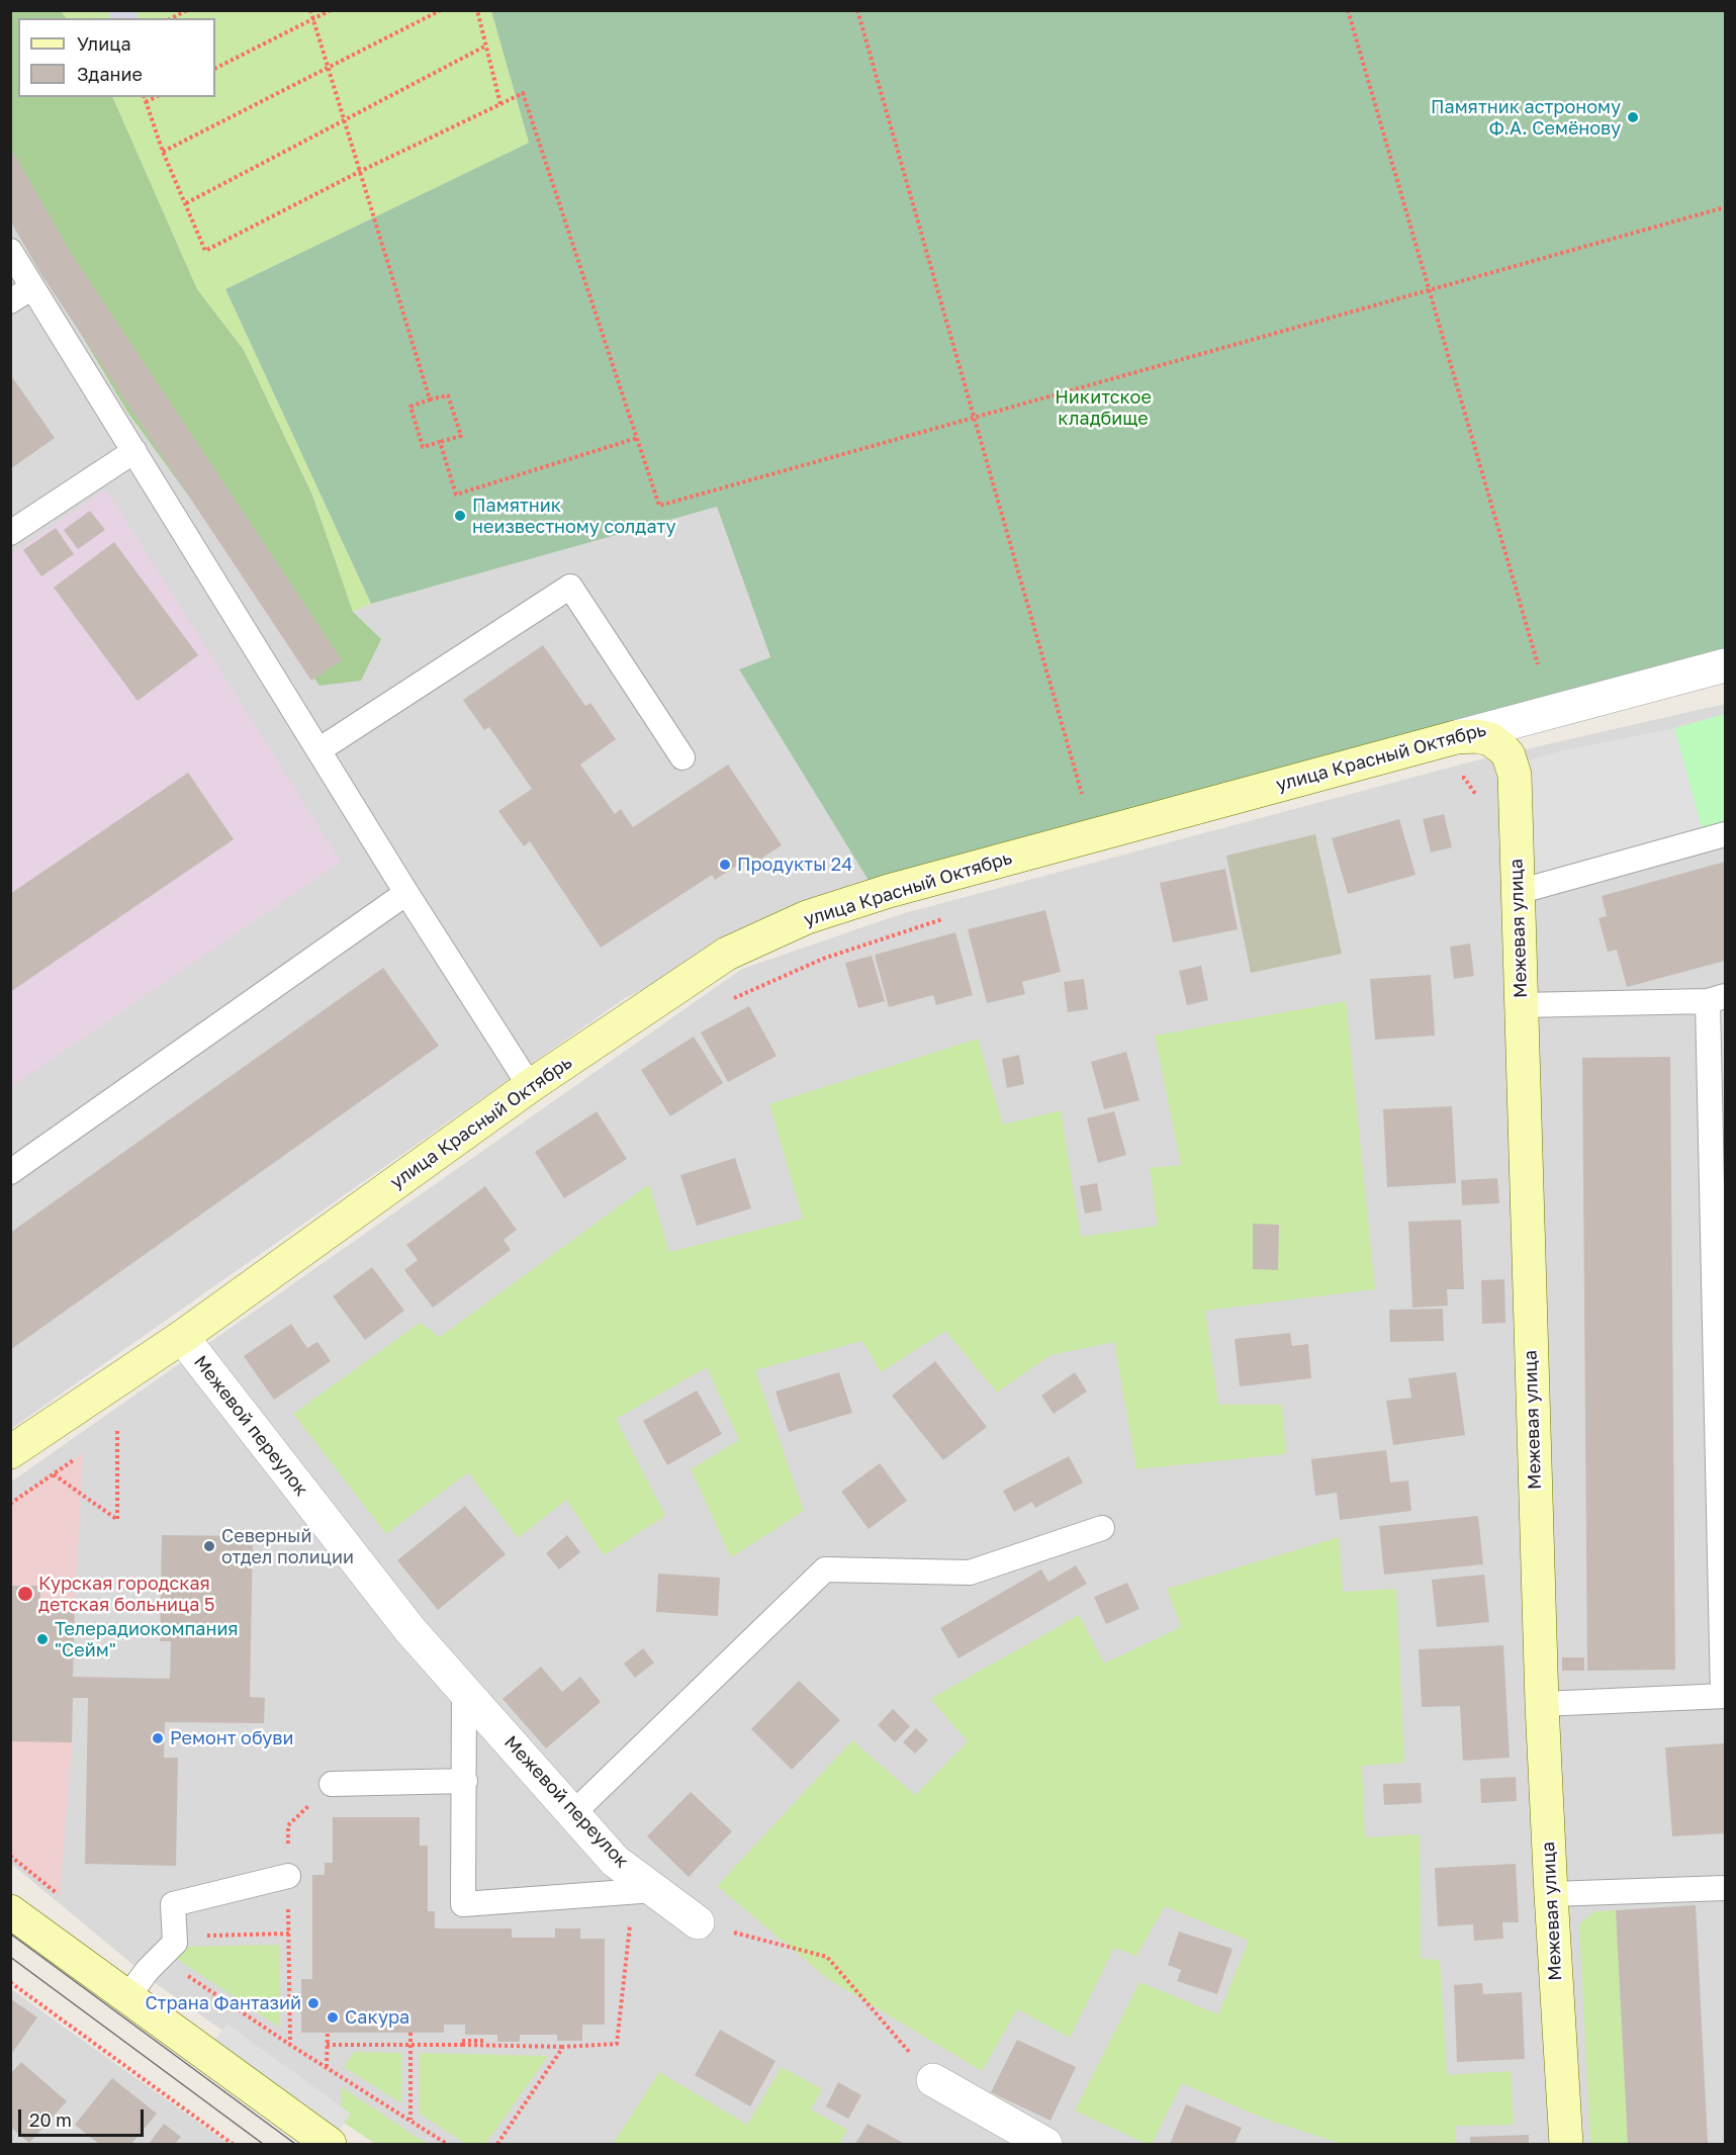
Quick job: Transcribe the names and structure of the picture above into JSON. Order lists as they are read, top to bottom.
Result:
{
  "streets": {
    "main road": ["улица Красный Октябрь", "Межевая улица"],
    "street": ["Межевой переулок"]
  },
  "crossings": [
    ["улица Красный Октябрь", "Межевая улица"],
    ["улица Красный Октябрь", "Межевой переулок"]
  ],
  "parks": ["Никитское кладбище"],
  "places": [
    "Памятник астроному Ф.А. Семёнову",
    "Памятник неизвестному солдату",
    "Продукты 24",
    "Северный отдел полиции",
    "Курская городская детская больница 5",
    "Телерадиокомпания \"Сейм\"",
    "Ремонт обуви",
    "Страна Фантазий",
    "Сакура"
  ],
  "legend": ["Улица", "Здание"],
  "scale_bar": "20 m"
}
